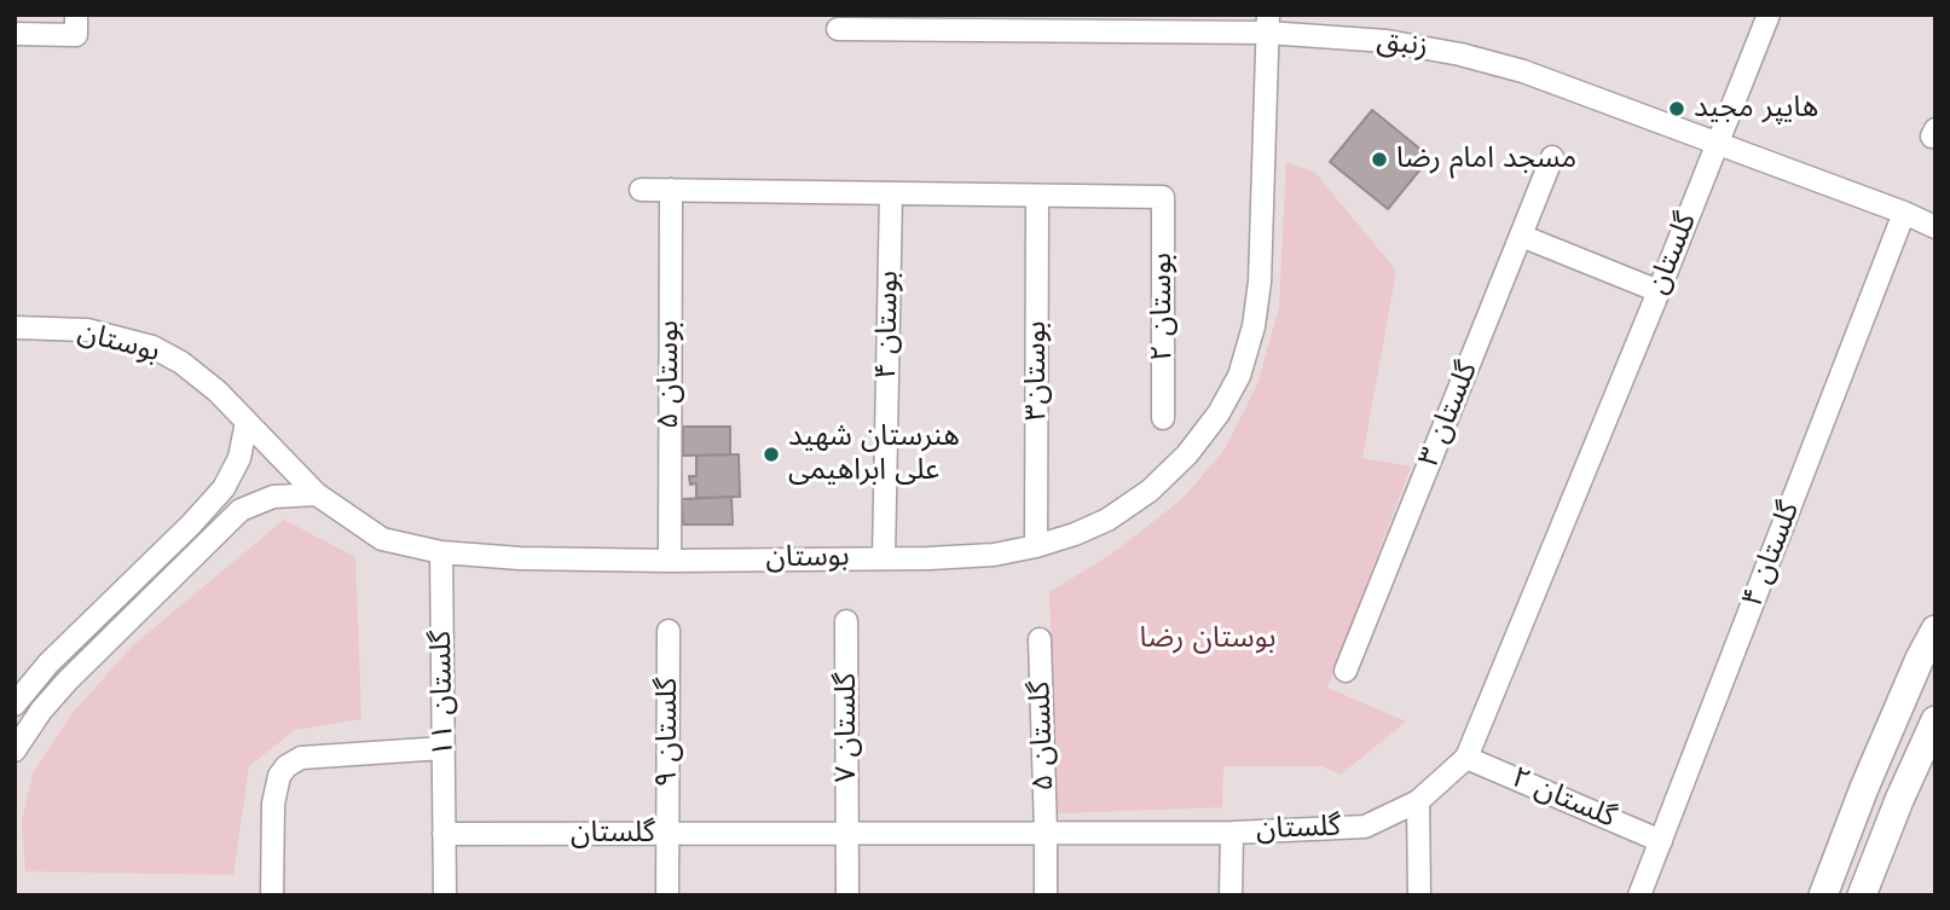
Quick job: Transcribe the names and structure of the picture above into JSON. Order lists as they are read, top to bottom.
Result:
{
  "streets": {
    "street": [
      "زنبق",
      "گلستان",
      "بوستان ۲",
      "بوستان ۴",
      "بوستان",
      "بوستان۳",
      "بوستان ۵",
      "گلستان ۳",
      "گلستان ۴",
      "گلستان ۱۱",
      "گلستان ۷",
      "گلستان ۹",
      "گلستان ۵",
      "گلستان ۲"
    ]
  },
  "crossings": [
    ["زنبق", "گلستان"],
    ["زنبق", "بوستان"],
    ["زنبق", "گلستان ۴"],
    ["گلستان", "گلستان ۱۱"],
    ["گلستان", "گلستان ۷"],
    ["گلستان", "گلستان ۹"],
    ["گلستان", "گلستان ۵"],
    ["گلستان", "گلستان ۲"],
    ["بوستان ۲", "بوستان۳"],
    ["بوستان ۴", "بوستان"],
    ["بوستان", "بوستان۳"],
    ["بوستان", "بوستان ۵"],
    ["بوستان", "گلستان ۱۱"],
    ["گلستان ۴", "گلستان ۲"]
  ],
  "parks": ["بوستان رضا"],
  "places": ["هایپر مجید", "مسجد امام رضا", "هنرستان شهید علی ابراهیمی"]
}
